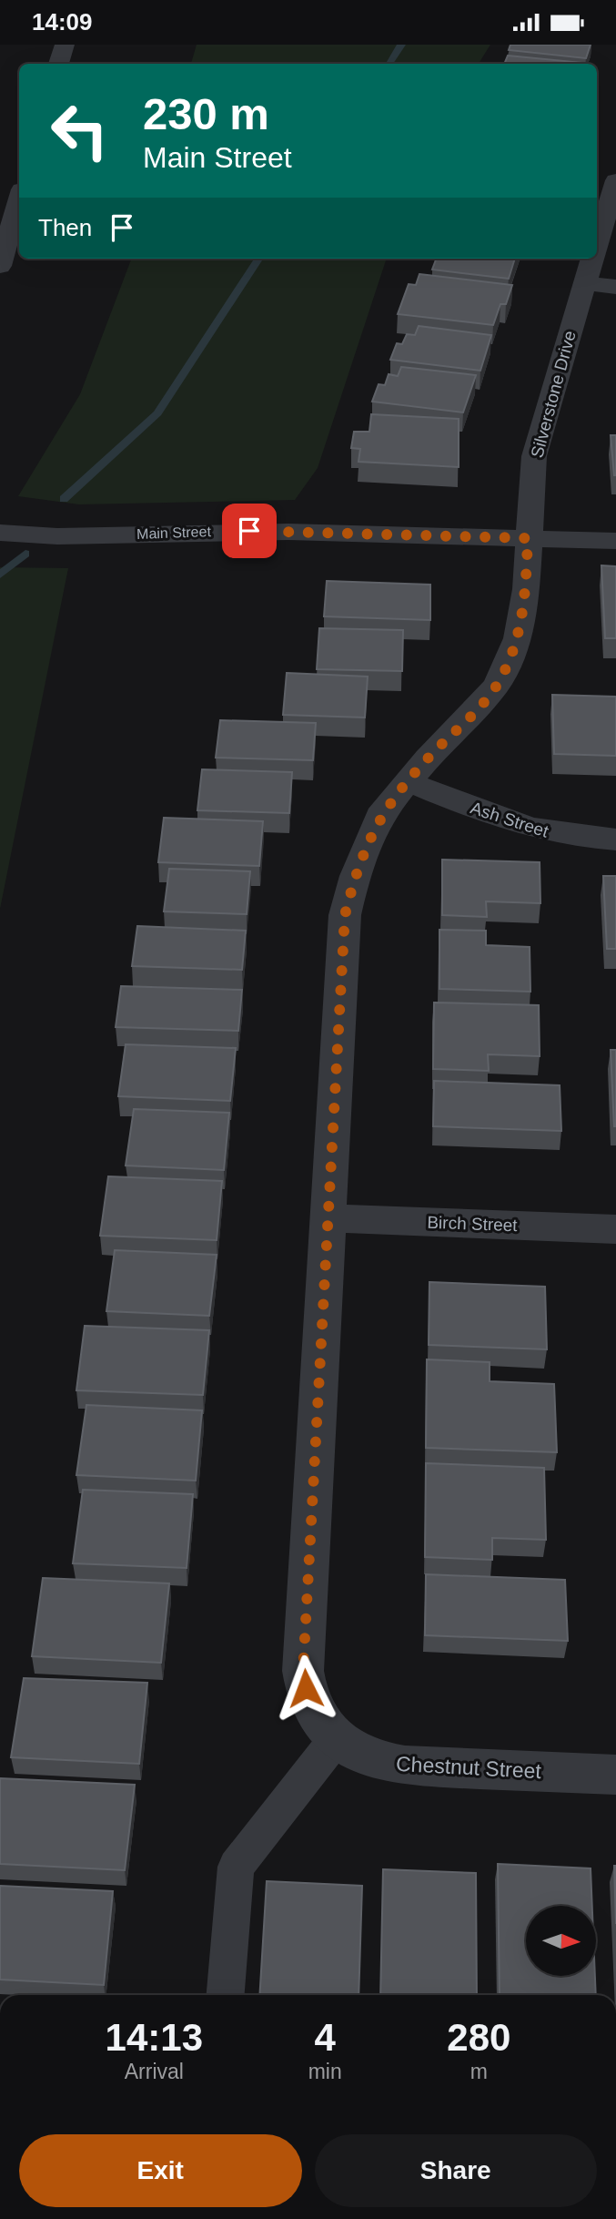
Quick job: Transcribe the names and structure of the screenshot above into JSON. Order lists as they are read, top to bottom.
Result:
{
  "streets": {
    "street": [
      "Silverstone Drive",
      "Main Street",
      "Ash Street",
      "Birch Street",
      "Chestnut Street"
    ]
  },
  "crossings": [
    ["Silverstone Drive", "Main Street"],
    ["Silverstone Drive", "Ash Street"],
    ["Silverstone Drive", "Birch Street"],
    ["Silverstone Drive", "Chestnut Street"]
  ],
  "north": "right",
  "page": {
    "status": "14:09",
    "turn": ["230 m", "Main Street"],
    "then": "Then",
    "eta": [
      "14:13",
      "Arrival",
      "4",
      "min",
      "280",
      "m"
    ],
    "buttons": ["Exit", "Share"]
  }
}
